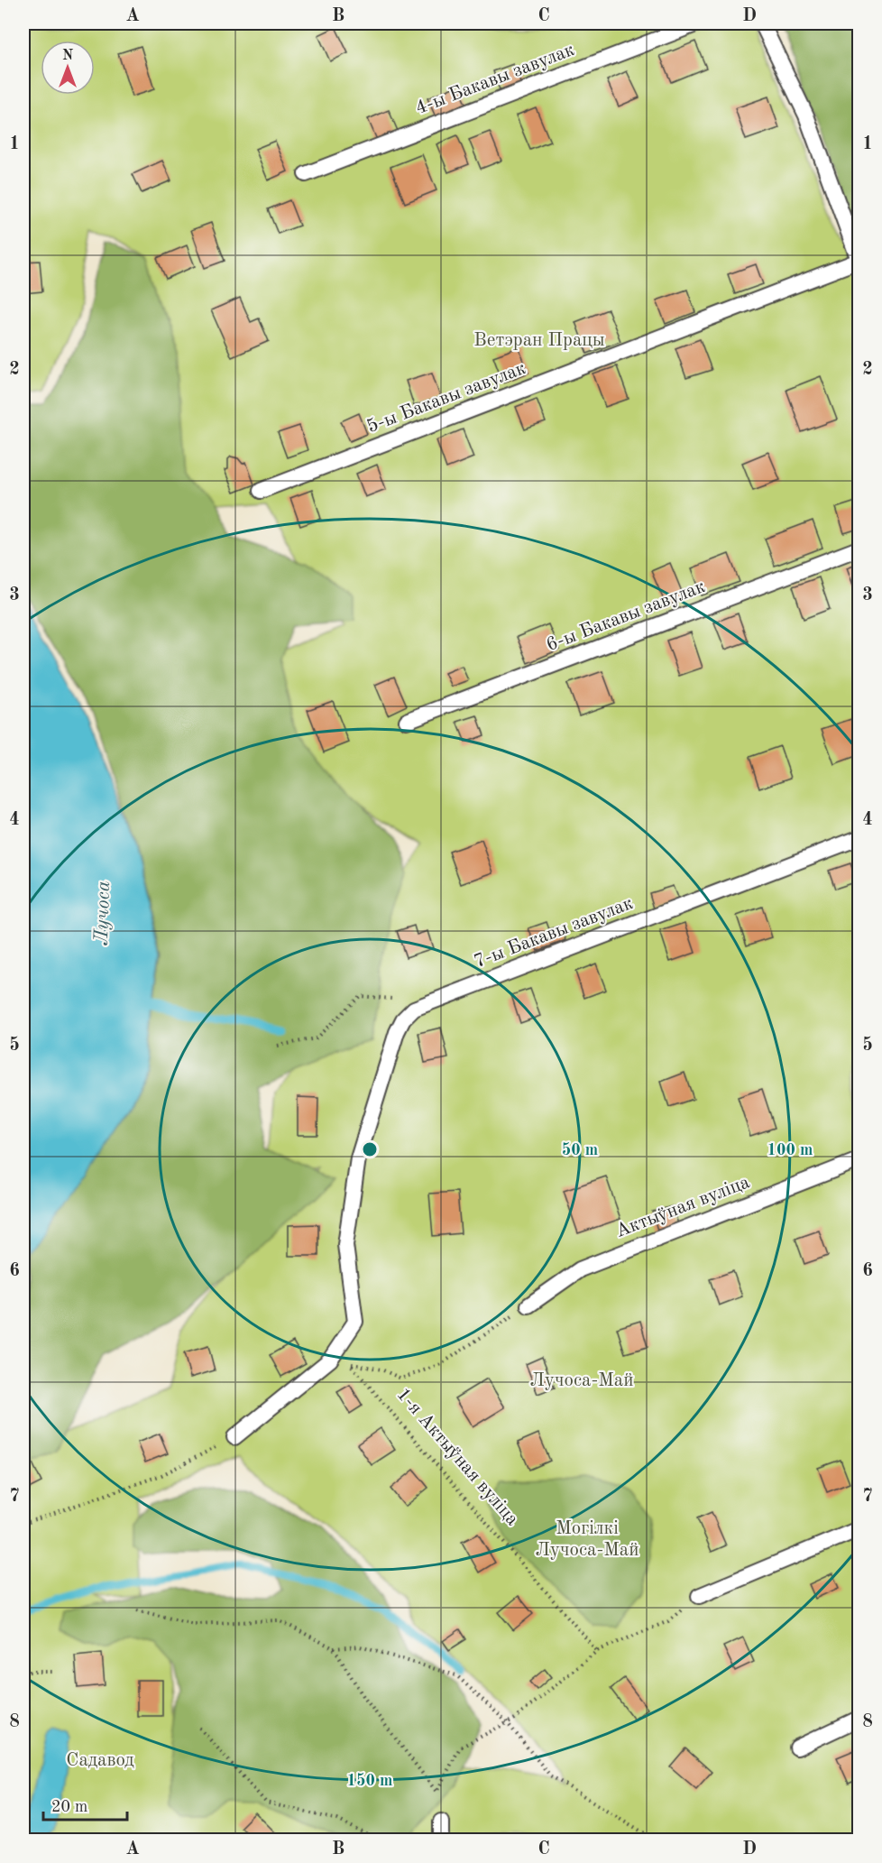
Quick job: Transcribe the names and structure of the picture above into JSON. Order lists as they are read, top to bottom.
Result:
{
  "streets": {
    "lane": [
      "4-ы Бакавы завулак",
      "5-ы Бакавы завулак",
      "6-ы Бакавы завулак",
      "7-ы Бакавы завулак",
      "Актыўная вуліца"
    ],
    "path": ["1-я Актыўная вуліца"]
  },
  "crossings": [
    ["Актыўная вуліца", "1-я Актыўная вуліца"]
  ],
  "water": ["Лучоса"],
  "parks": [
    "Ветэран Працы",
    "Лучоса-Май",
    "Могілкі Лучоса-Май",
    "Садавод"
  ],
  "scale_bar": "20 m",
  "north": "top",
  "grid": {
    "columns": [
      "A",
      "B",
      "C",
      "D"
    ],
    "rows": [
      "1",
      "2",
      "3",
      "4",
      "5",
      "6",
      "7",
      "8"
    ]
  },
  "rings": ["50 m", "100 m", "150 m"]
}
